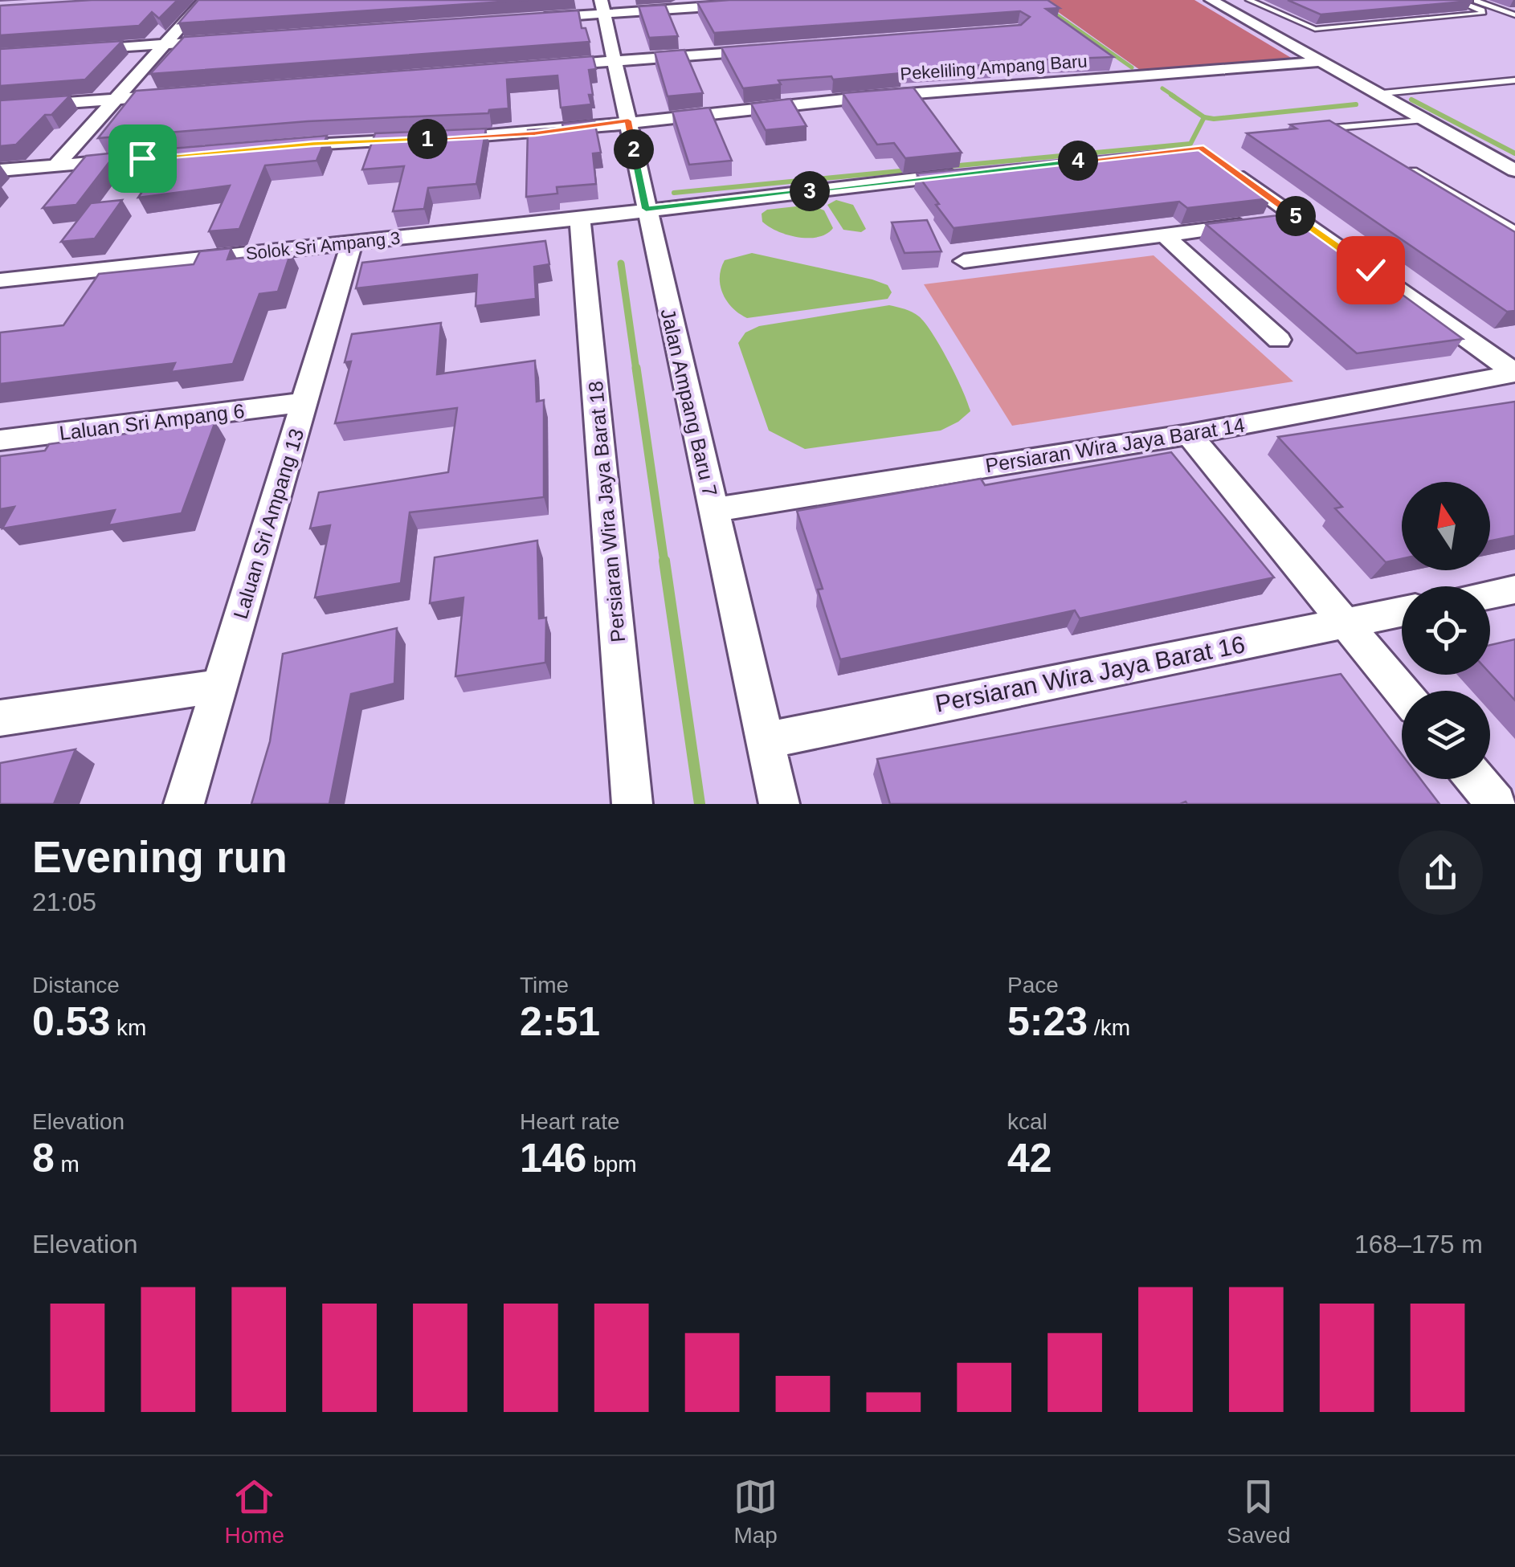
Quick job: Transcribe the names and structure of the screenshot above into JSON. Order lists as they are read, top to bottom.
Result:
{
  "streets": {
    "street": [
      "Pekeliling Ampang Baru",
      "Solok Sri Ampang 3",
      "Jalan Ampang Baru 7",
      "Laluan Sri Ampang 6",
      "Persiaran Wira Jaya Barat 14",
      "Persiaran Wira Jaya Barat 18",
      "Laluan Sri Ampang 13",
      "Persiaran Wira Jaya Barat 16"
    ]
  },
  "crossings": [
    ["Pekeliling Ampang Baru", "Jalan Ampang Baru 7"],
    ["Solok Sri Ampang 3", "Jalan Ampang Baru 7"],
    ["Solok Sri Ampang 3", "Persiaran Wira Jaya Barat 18"],
    ["Solok Sri Ampang 3", "Laluan Sri Ampang 13"],
    ["Jalan Ampang Baru 7", "Persiaran Wira Jaya Barat 14"],
    ["Jalan Ampang Baru 7", "Persiaran Wira Jaya Barat 16"],
    ["Laluan Sri Ampang 6", "Laluan Sri Ampang 13"]
  ],
  "north": "top",
  "page": {
    "pins": [
      "1",
      "2",
      "4",
      "3",
      "5"
    ],
    "heading": ["Evening run", "21:05"],
    "stats": [
      ["Distance", "0.53 km"],
      ["Time", "2:51"],
      ["Pace", "5:23 /km"],
      ["Elevation", "8 m"],
      ["Heart rate", "146 bpm"],
      ["kcal", "42"]
    ],
    "chart": ["Elevation", "168–175 m"],
    "tabs": ["Home", "Map", "Saved"]
  }
}
